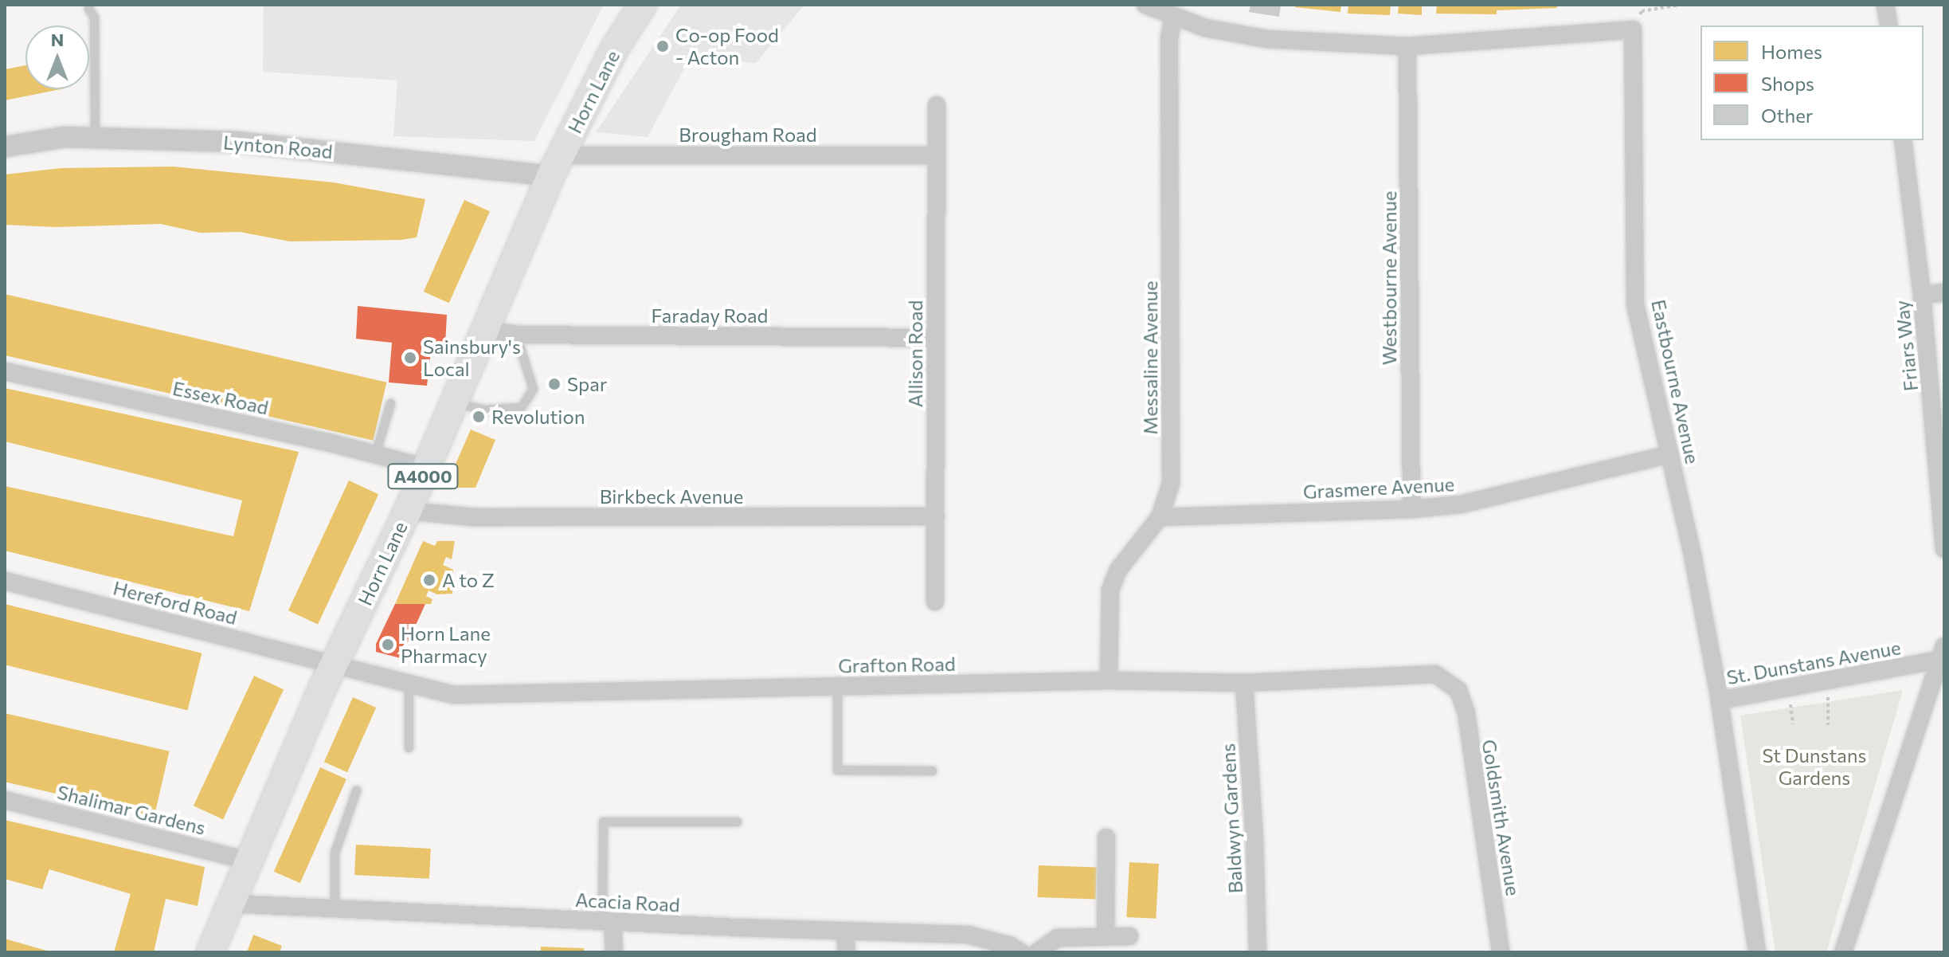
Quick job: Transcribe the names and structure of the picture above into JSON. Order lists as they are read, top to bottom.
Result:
{
  "streets": {
    "main road": ["Horn Lane", "A4000"],
    "street": [
      "Brougham Road",
      "Lynton Road",
      "Westbourne Avenue",
      "Faraday Road",
      "Friars Way",
      "Allison Road",
      "Messaline Avenue",
      "Eastbourne Avenue",
      "Essex Road",
      "Grasmere Avenue",
      "Birkbeck Avenue",
      "Hereford Road",
      "St. Dunstans Avenue",
      "Grafton Road",
      "Shalimar Gardens",
      "Goldsmith Avenue",
      "Baldwyn Gardens",
      "Acacia Road"
    ]
  },
  "crossings": [
    ["Horn Lane", "Brougham Road"],
    ["Horn Lane", "Lynton Road"],
    ["Horn Lane", "Faraday Road"],
    ["Horn Lane", "Essex Road"],
    ["Horn Lane", "Birkbeck Avenue"],
    ["Horn Lane", "Hereford Road"],
    ["Horn Lane", "Grafton Road"],
    ["Horn Lane", "Shalimar Gardens"],
    ["Horn Lane", "Acacia Road"],
    ["Brougham Road", "Lynton Road"],
    ["Brougham Road", "Allison Road"],
    ["Westbourne Avenue", "Grasmere Avenue"],
    ["Faraday Road", "Allison Road"],
    ["Allison Road", "Birkbeck Avenue"],
    ["Messaline Avenue", "Grasmere Avenue"],
    ["Messaline Avenue", "Grafton Road"],
    ["Eastbourne Avenue", "Grasmere Avenue"],
    ["Eastbourne Avenue", "St. Dunstans Avenue"],
    ["Hereford Road", "Grafton Road"],
    ["Grafton Road", "Goldsmith Avenue"],
    ["Grafton Road", "Baldwyn Gardens"]
  ],
  "parks": ["St Dunstans Gardens"],
  "places": [
    "Co-op Food - Acton",
    "Sainsbury's Local",
    "Spar",
    "Revolution",
    "A to Z",
    "Horn Lane Pharmacy"
  ],
  "legend": ["Homes", "Shops", "Other"],
  "north": "top"
}
